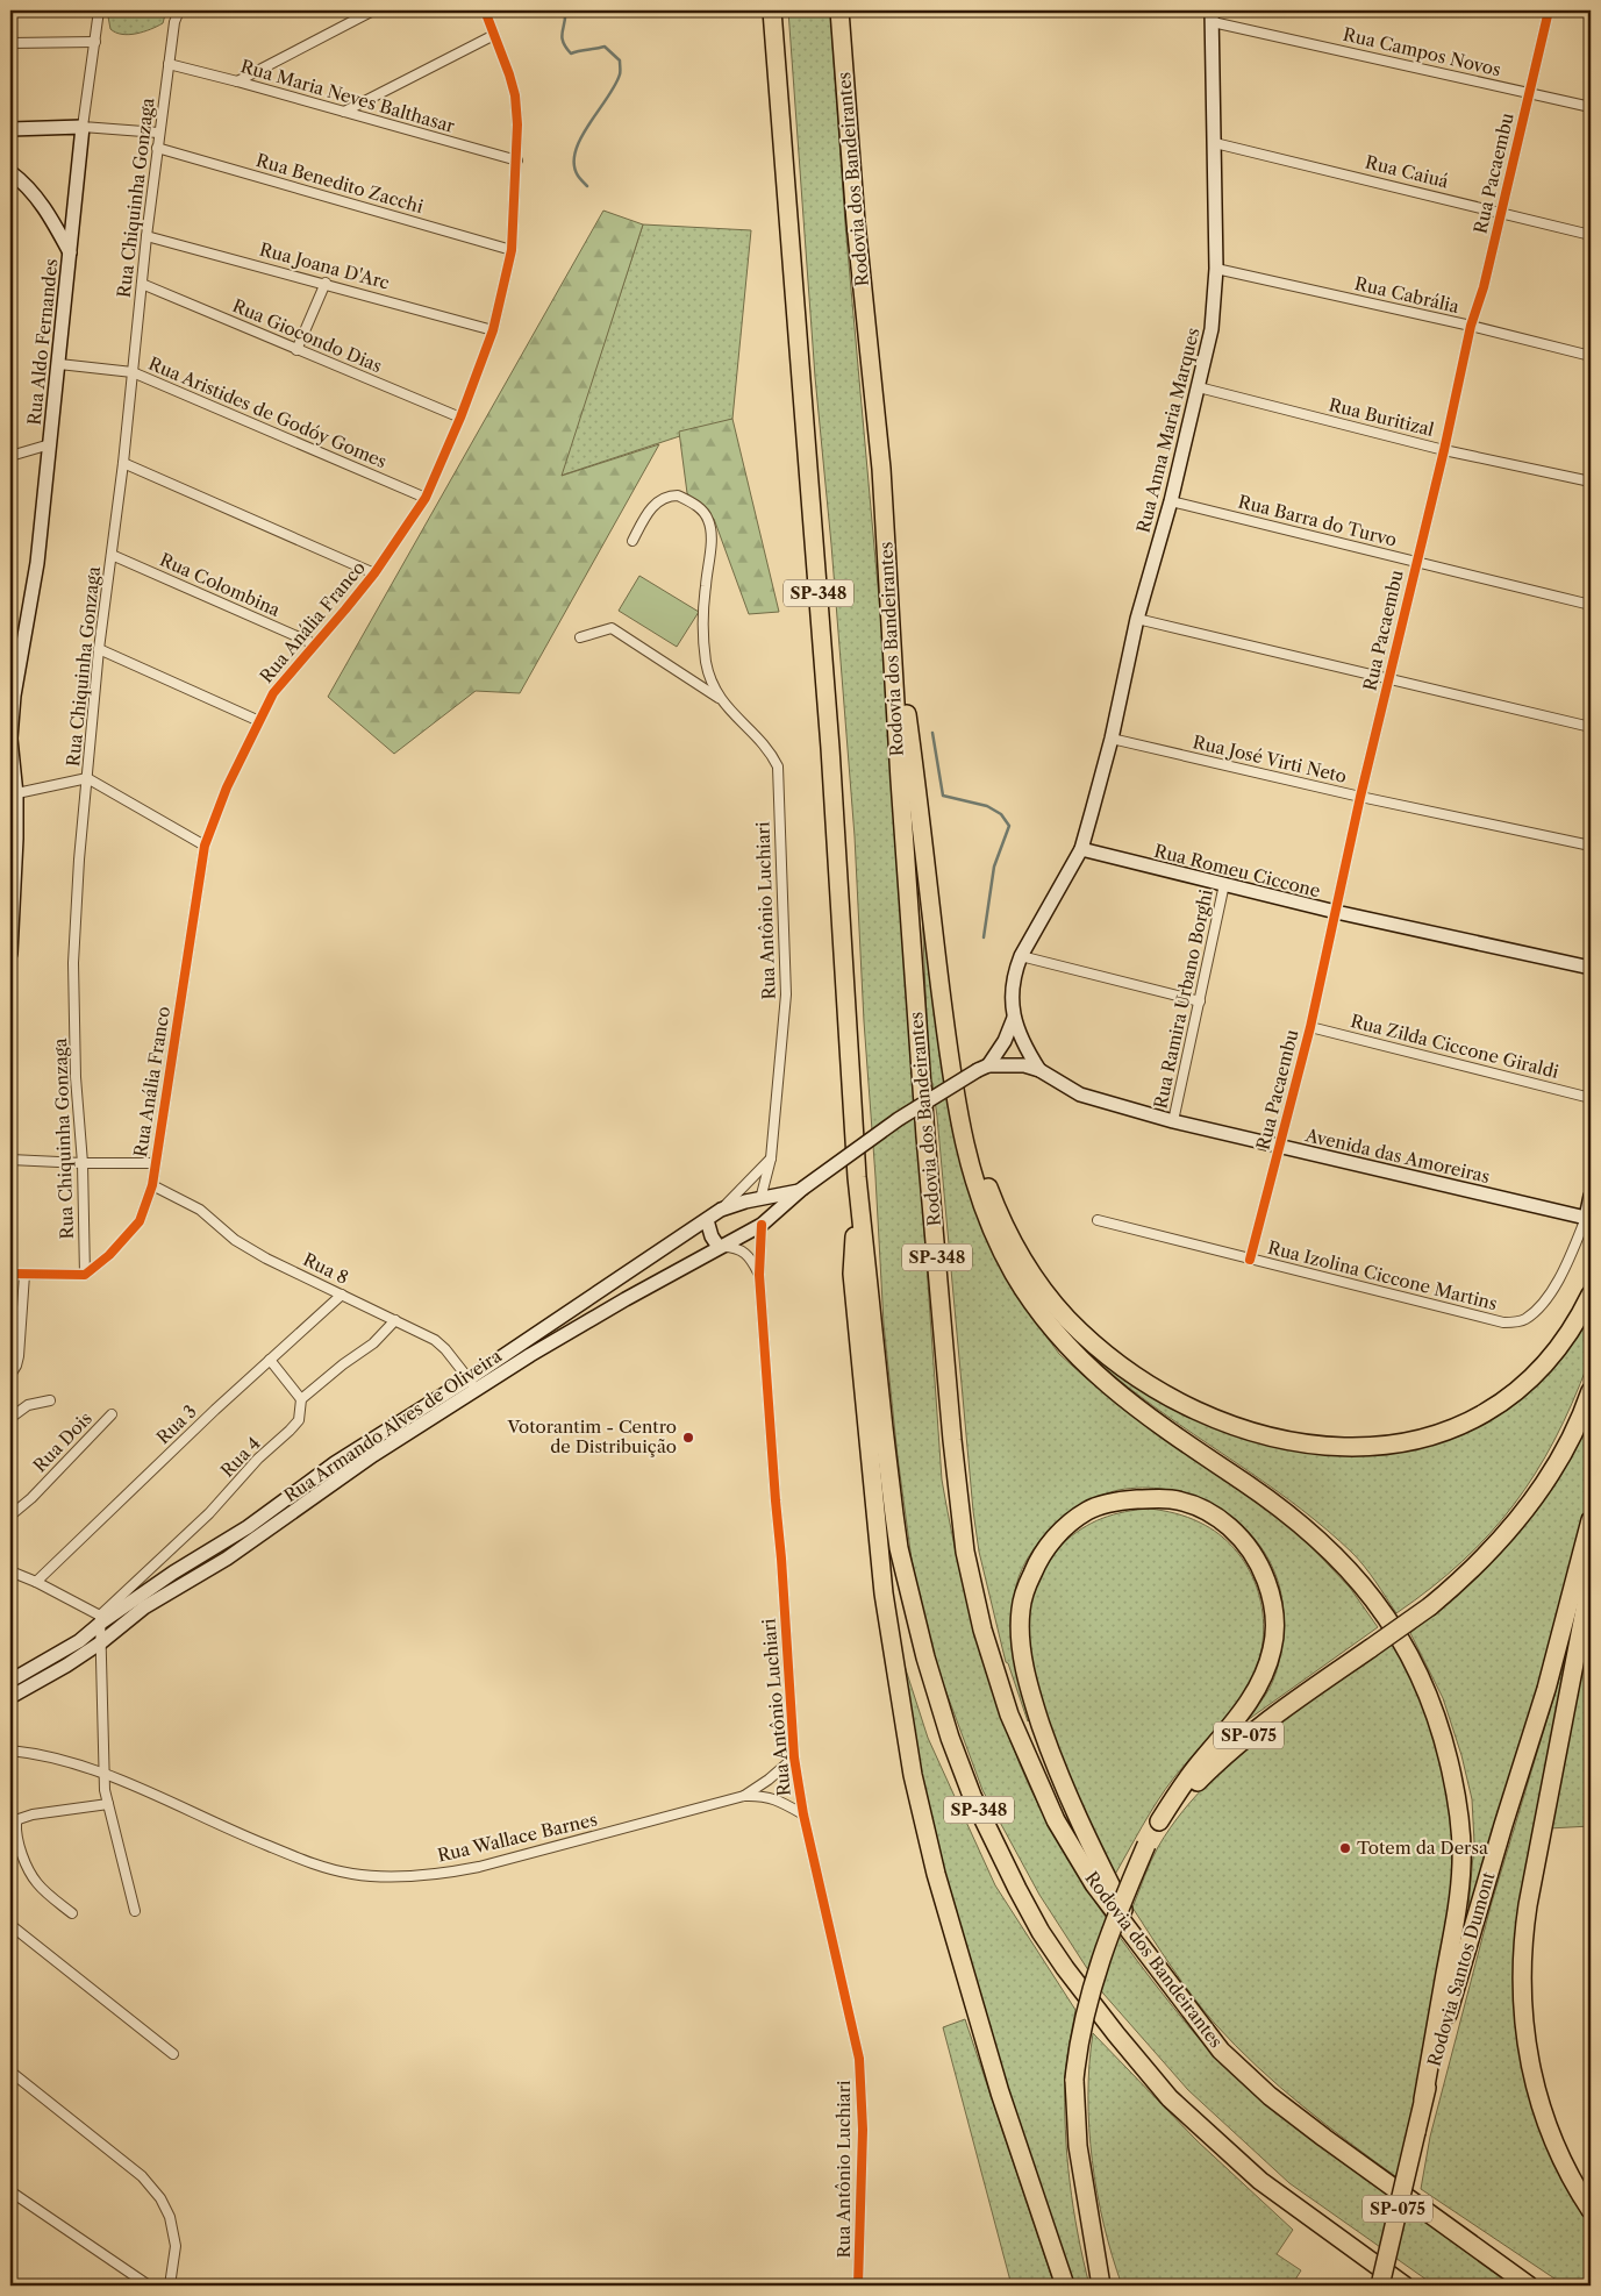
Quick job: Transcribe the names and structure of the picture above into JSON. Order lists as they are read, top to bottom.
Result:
{
  "streets": {
    "highway": [
      "Rodovia dos Bandeirantes",
      "SP-348",
      "SP-075",
      "Rodovia Santos Dumont"
    ],
    "main road": [
      "Rua Aldo Fernandes",
      "Rua Anna Maria Marques",
      "Rua Romeu Ciccone",
      "Avenida das Amoreiras",
      "Rua Armando Alves de Oliveira"
    ],
    "street": [
      "Rua Campos Novos",
      "Rua Maria Neves Balthasar",
      "Rua Caiuá",
      "Rua Pacaembu",
      "Rua Benedito Zacchi",
      "Rua Chiquinha Gonzaga",
      "Rua Joana D'Arc",
      "Rua Cabrália",
      "Rua Giocondo Dias",
      "Rua Aristides de Godóy Gomes",
      "Rua Buritizal",
      "Rua Barra do Turvo",
      "Rua Colombina",
      "Rua Anália Franco",
      "Rua José Virti Neto",
      "Rua Antônio Luchiari",
      "Rua Ramira Urbano Borghi",
      "Rua Zilda Ciccone Giraldi",
      "Rua 8",
      "Rua Izolina Ciccone Martins",
      "Rua 3",
      "Rua Dois",
      "Rua 4",
      "Rua Wallace Barnes"
    ]
  },
  "crossings": [
    ["Rua Campos Novos", "Rua Pacaembu"],
    ["Rua Campos Novos", "Rua Anna Maria Marques"],
    ["Rua Maria Neves Balthasar", "Rua Chiquinha Gonzaga"],
    ["Rua Maria Neves Balthasar", "Rua Anália Franco"],
    ["Rua Caiuá", "Rua Pacaembu"],
    ["Rua Caiuá", "Rua Anna Maria Marques"],
    ["Rua Pacaembu", "Rua Cabrália"],
    ["Rua Pacaembu", "Rua Buritizal"],
    ["Rua Pacaembu", "Rua Barra do Turvo"],
    ["Rua Pacaembu", "Rua José Virti Neto"],
    ["Rua Pacaembu", "Rua Romeu Ciccone"],
    ["Rua Pacaembu", "Rua Zilda Ciccone Giraldi"],
    ["Rua Pacaembu", "Avenida das Amoreiras"],
    ["Rua Pacaembu", "Rua Izolina Ciccone Martins"],
    ["Rua Benedito Zacchi", "Rua Chiquinha Gonzaga"],
    ["Rua Benedito Zacchi", "Rua Anália Franco"],
    ["Rua Chiquinha Gonzaga", "Rua Joana D'Arc"],
    ["Rua Chiquinha Gonzaga", "Rua Giocondo Dias"],
    ["Rua Chiquinha Gonzaga", "Rua Aristides de Godóy Gomes"],
    ["Rua Chiquinha Gonzaga", "Rua Colombina"],
    ["Rua Chiquinha Gonzaga", "Rua Anália Franco"],
    ["Rua Joana D'Arc", "Rua Anália Franco"],
    ["Rua Cabrália", "Rua Anna Maria Marques"],
    ["Rua Giocondo Dias", "Rua Anália Franco"],
    ["Rua Aldo Fernandes", "Rua Aristides de Godóy Gomes"],
    ["Rua Aristides de Godóy Gomes", "Rua Anália Franco"],
    ["Rua Buritizal", "Rua Anna Maria Marques"],
    ["Rua Anna Maria Marques", "Rua Barra do Turvo"],
    ["Rua Anna Maria Marques", "Rua José Virti Neto"],
    ["Rua Anna Maria Marques", "Rua Romeu Ciccone"],
    ["Rua Anna Maria Marques", "Avenida das Amoreiras"],
    ["Rua Colombina", "Rua Anália Franco"],
    ["Rua Anália Franco", "Rua 8"],
    ["Rua Romeu Ciccone", "Rua Ramira Urbano Borghi"],
    ["Rua Romeu Ciccone", "Avenida das Amoreiras"],
    ["Rua Antônio Luchiari", "Rua Armando Alves de Oliveira"],
    ["Rua Antônio Luchiari", "Rua Wallace Barnes"],
    ["Rua Ramira Urbano Borghi", "Avenida das Amoreiras"],
    ["Avenida das Amoreiras", "Rua Izolina Ciccone Martins"],
    ["Avenida das Amoreiras", "Rua Armando Alves de Oliveira"],
    ["Rua 8", "Rua 3"],
    ["Rua 8", "Rua Armando Alves de Oliveira"],
    ["Rua Armando Alves de Oliveira", "Rua 4"]
  ],
  "places": ["Votorantim - Centro de Distribuição", "Totem da Dersa"]
}
